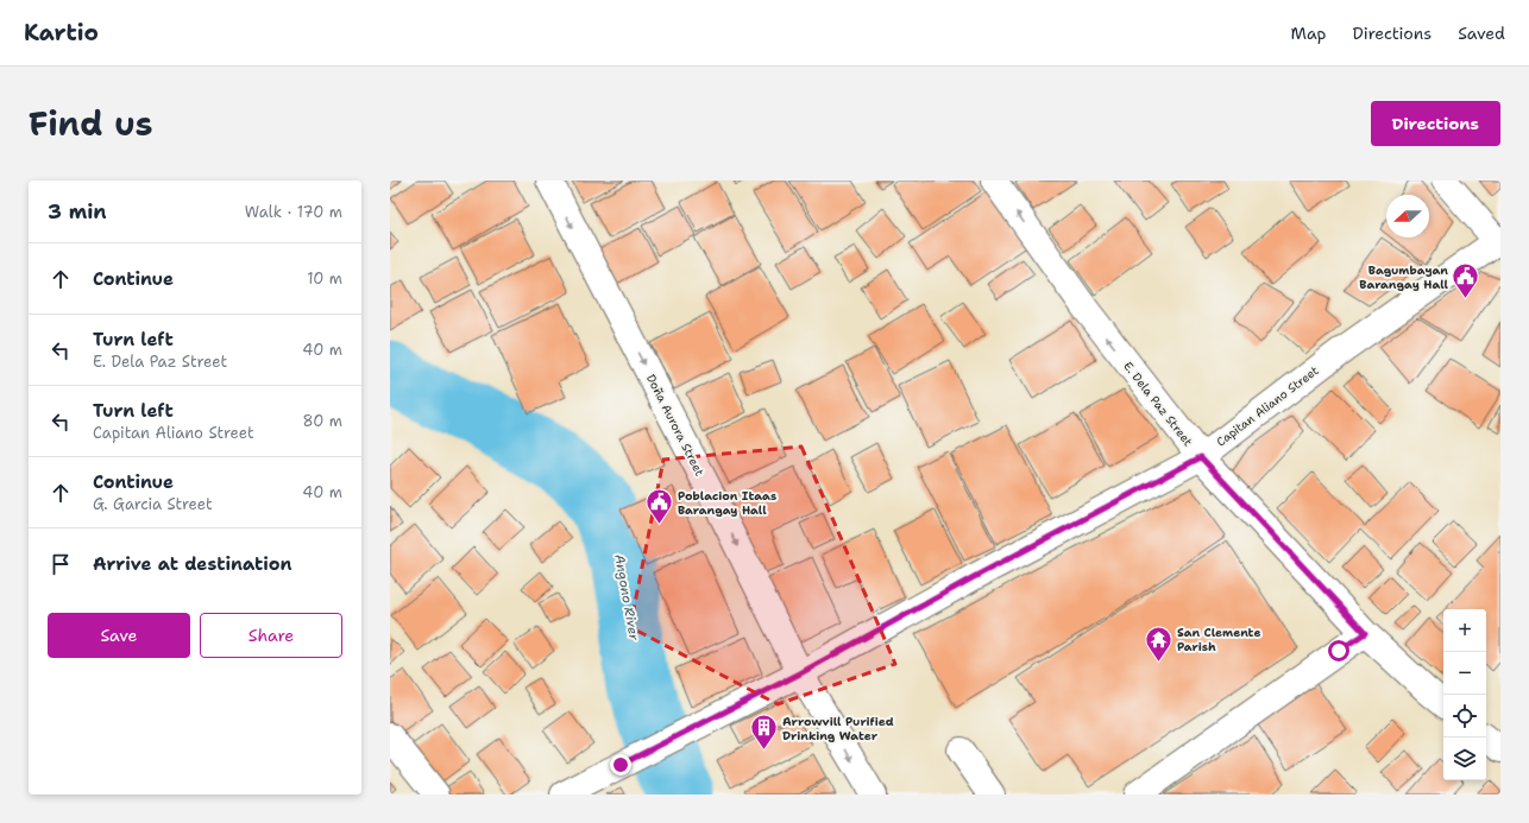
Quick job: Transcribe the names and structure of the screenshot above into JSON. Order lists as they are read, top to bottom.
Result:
{
  "streets": {
    "street": ["E. Dela Paz Street", "Capitan Aliano Street", "Doña Aurora Street"]
  },
  "crossings": [
    ["E. Dela Paz Street", "Capitan Aliano Street"],
    ["Capitan Aliano Street", "Doña Aurora Street"]
  ],
  "one_way": ["E. Dela Paz Street", "Doña Aurora Street"],
  "water": ["Angono River"],
  "places": {
    "public building": ["Bagumbayan Barangay Hall", "Poblacion Itaas Barangay Hall"],
    "temple": ["San Clemente Parish"],
    "building": ["Arrowvill Purified Drinking Water"]
  },
  "north": "left",
  "page": {
    "header": "Kartio",
    "nav": ["Map", "Directions", "Saved"],
    "title": "Find us",
    "buttons": [
      "Directions",
      ["Save", "Share"]
    ],
    "heading": ["3 min", "Walk · 170 m"],
    "list": [
      ["Continue", "10 m"],
      ["Turn left", "E. Dela Paz Street", "40 m"],
      ["Turn left", "Capitan Aliano Street", "80 m"],
      ["Continue", "G. Garcia Street", "40 m"],
      "Arrive at destination"
    ],
    "map_buttons": ["+", "−"]
  }
}
